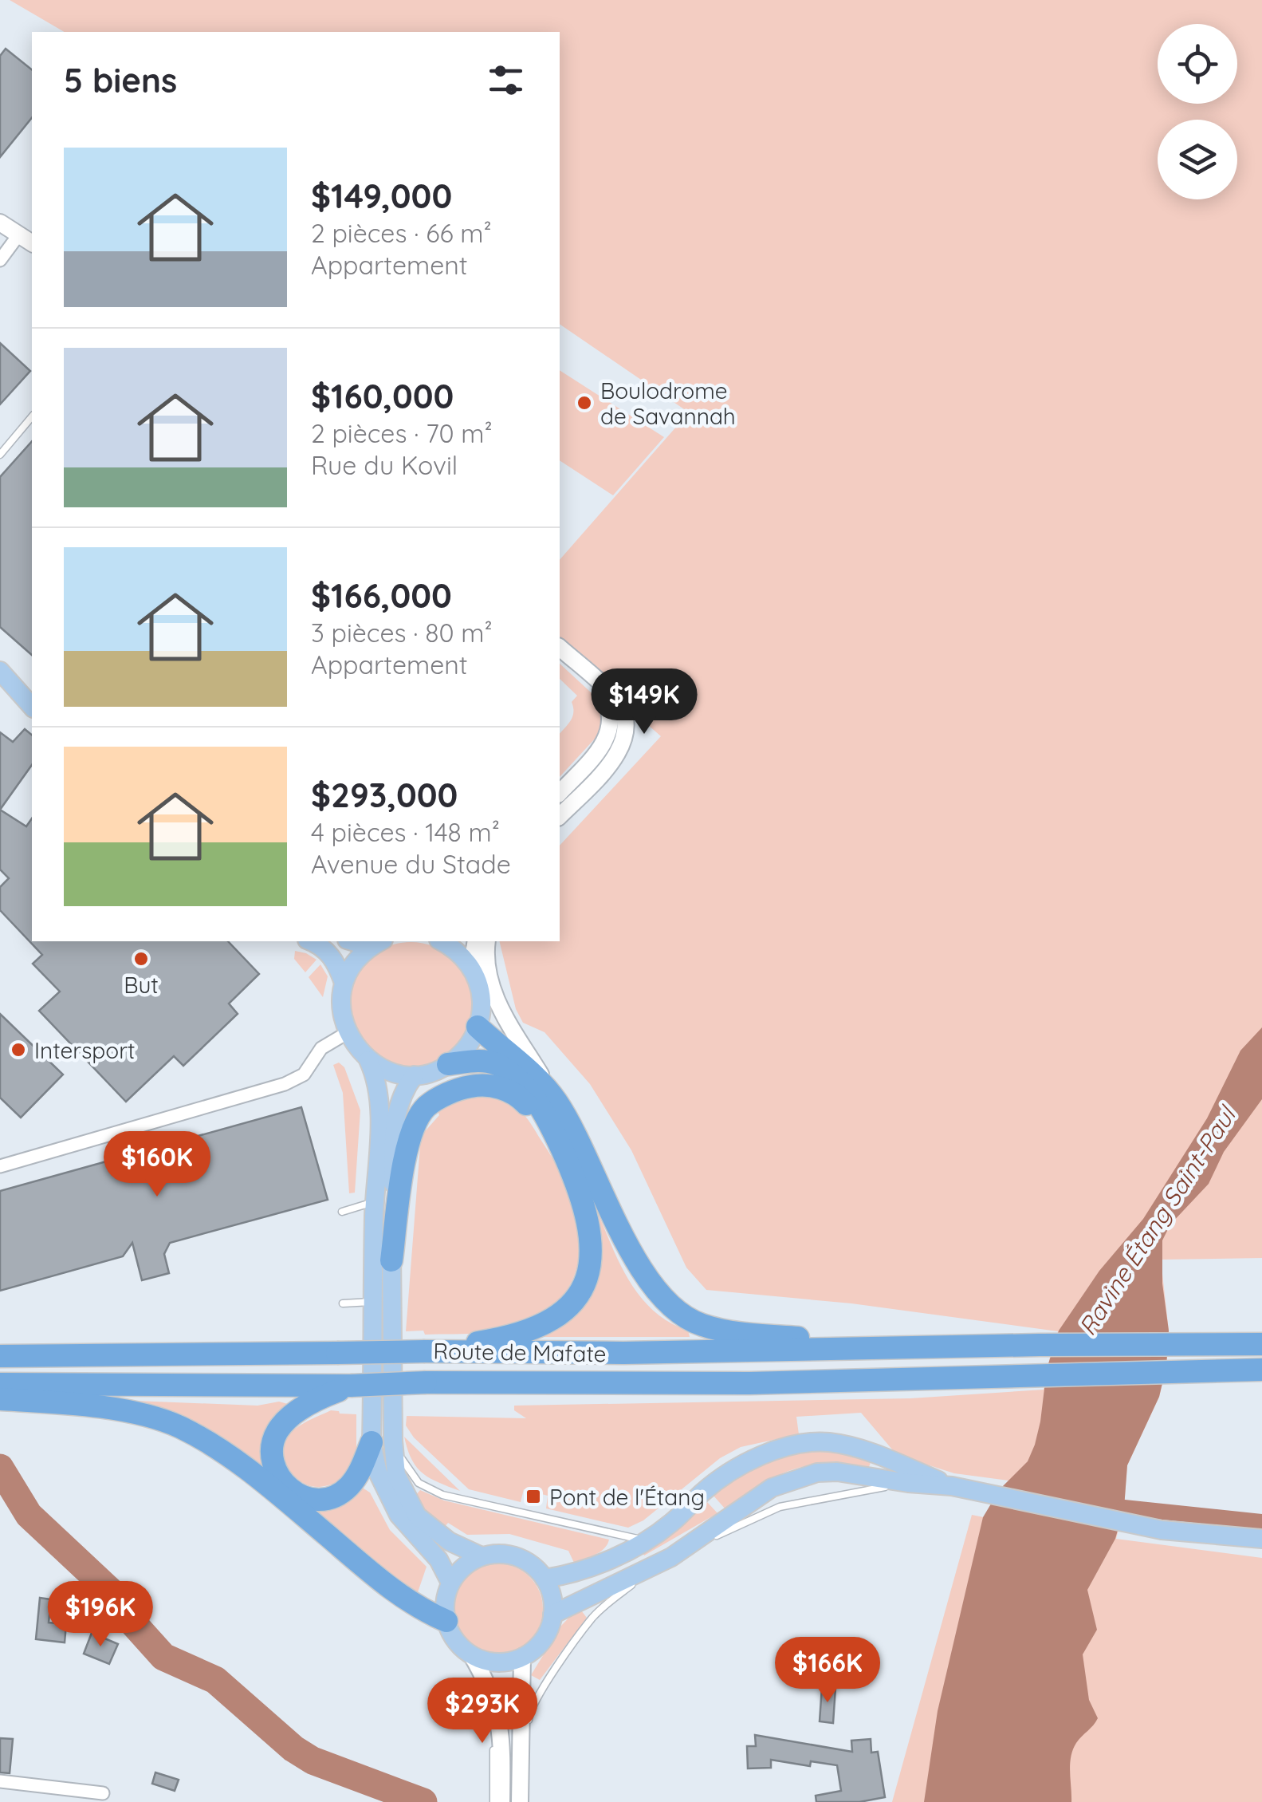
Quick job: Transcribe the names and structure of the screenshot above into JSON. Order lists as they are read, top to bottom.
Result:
{
  "streets": {
    "highway": ["Route de Mafate"]
  },
  "water": ["Ravine Étang Saint-Paul"],
  "places": {
    "other": ["Boulodrome de Savannah", "But", "Intersport"],
    "transit": ["Pont de l'Étang"]
  },
  "page": {
    "heading": "5 biens",
    "list": [
      {
        "name": "$149,000",
        "note": "2 pièces · 66 m² · Appartement"
      },
      {
        "name": "$160,000",
        "note": "2 pièces · 70 m² · Rue du Kovil"
      },
      {
        "name": "$166,000",
        "note": "3 pièces · 80 m² · Appartement"
      },
      {
        "name": "$293,000",
        "note": "4 pièces · 148 m² · Avenue du Stade"
      }
    ],
    "price": [
      "$149K",
      "$160K",
      "$196K",
      "$166K",
      "$293K"
    ]
  }
}
